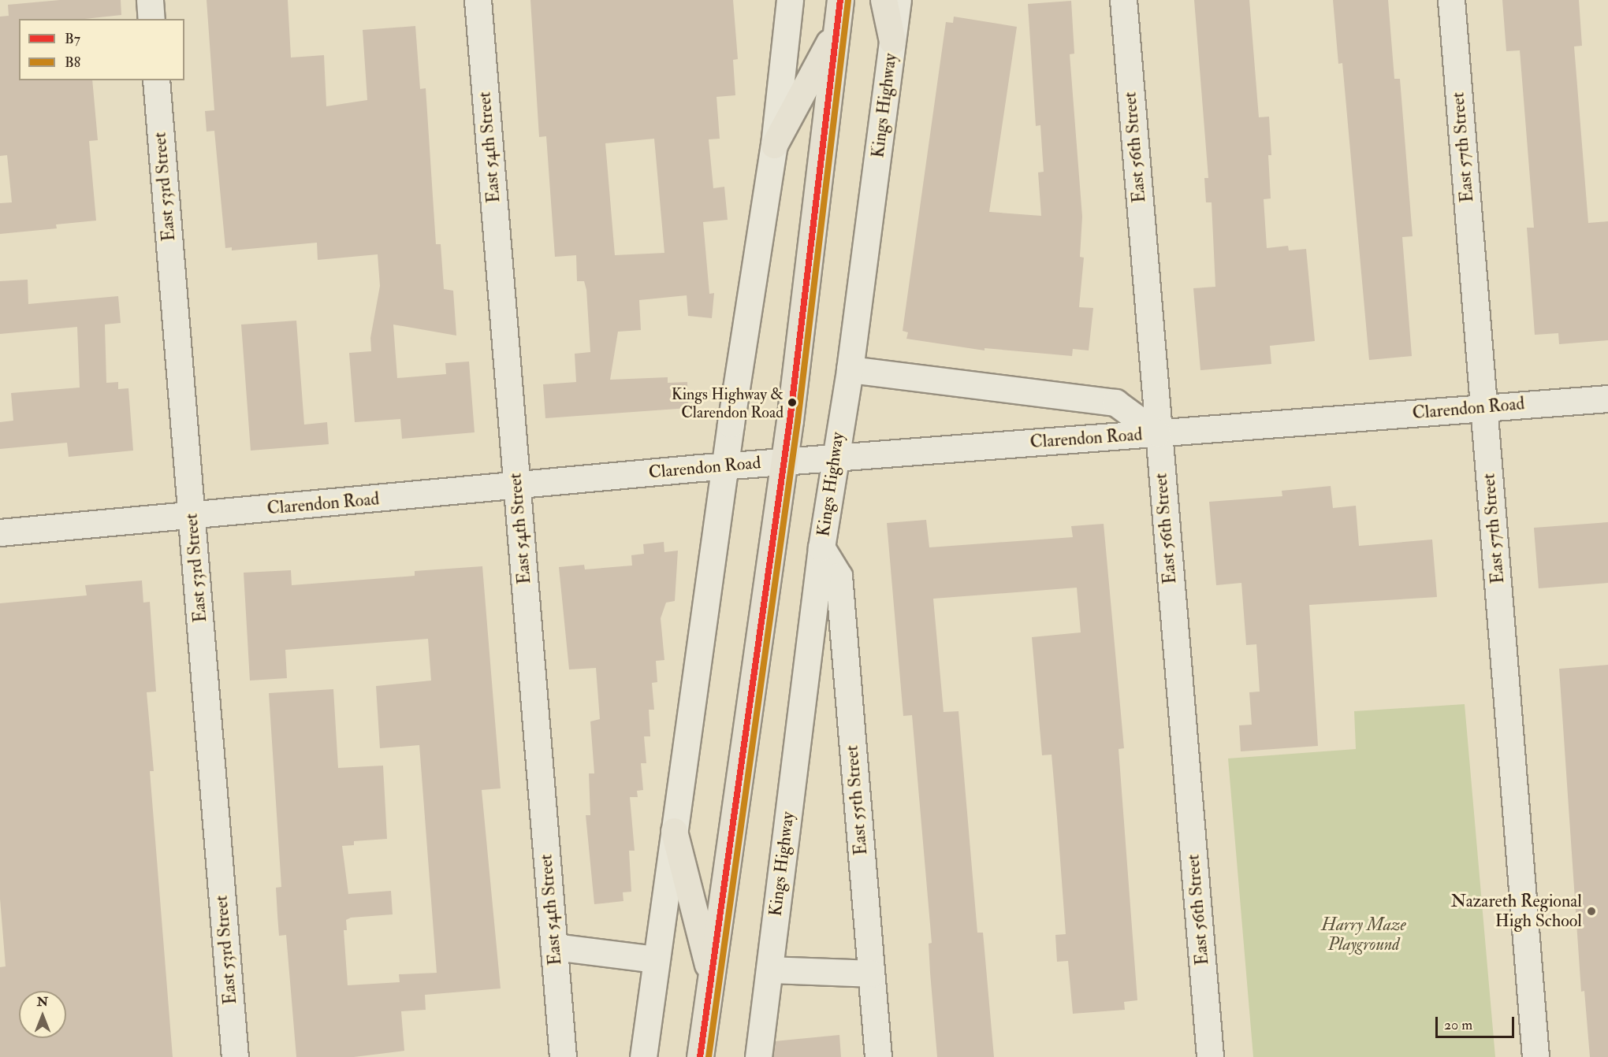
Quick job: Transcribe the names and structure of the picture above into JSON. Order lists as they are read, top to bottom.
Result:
{
  "streets": {
    "street": [
      "Kings Highway",
      "East 54th Street",
      "East 56th Street",
      "East 57th Street",
      "East 53rd Street",
      "Clarendon Road",
      "East 55th Street"
    ]
  },
  "crossings": [
    ["Kings Highway", "Clarendon Road"],
    ["Kings Highway", "East 55th Street"],
    ["East 54th Street", "Clarendon Road"],
    ["East 56th Street", "Clarendon Road"],
    ["East 57th Street", "Clarendon Road"],
    ["East 53rd Street", "Clarendon Road"]
  ],
  "parks": ["Harry Maze Playground"],
  "places": ["Kings Highway & Clarendon Road", "Nazareth Regional High School"],
  "lines": ["transit line B7", "transit line B8"],
  "legend": ["B7", "B8"],
  "scale_bar": "20 m",
  "north": "top"
}
